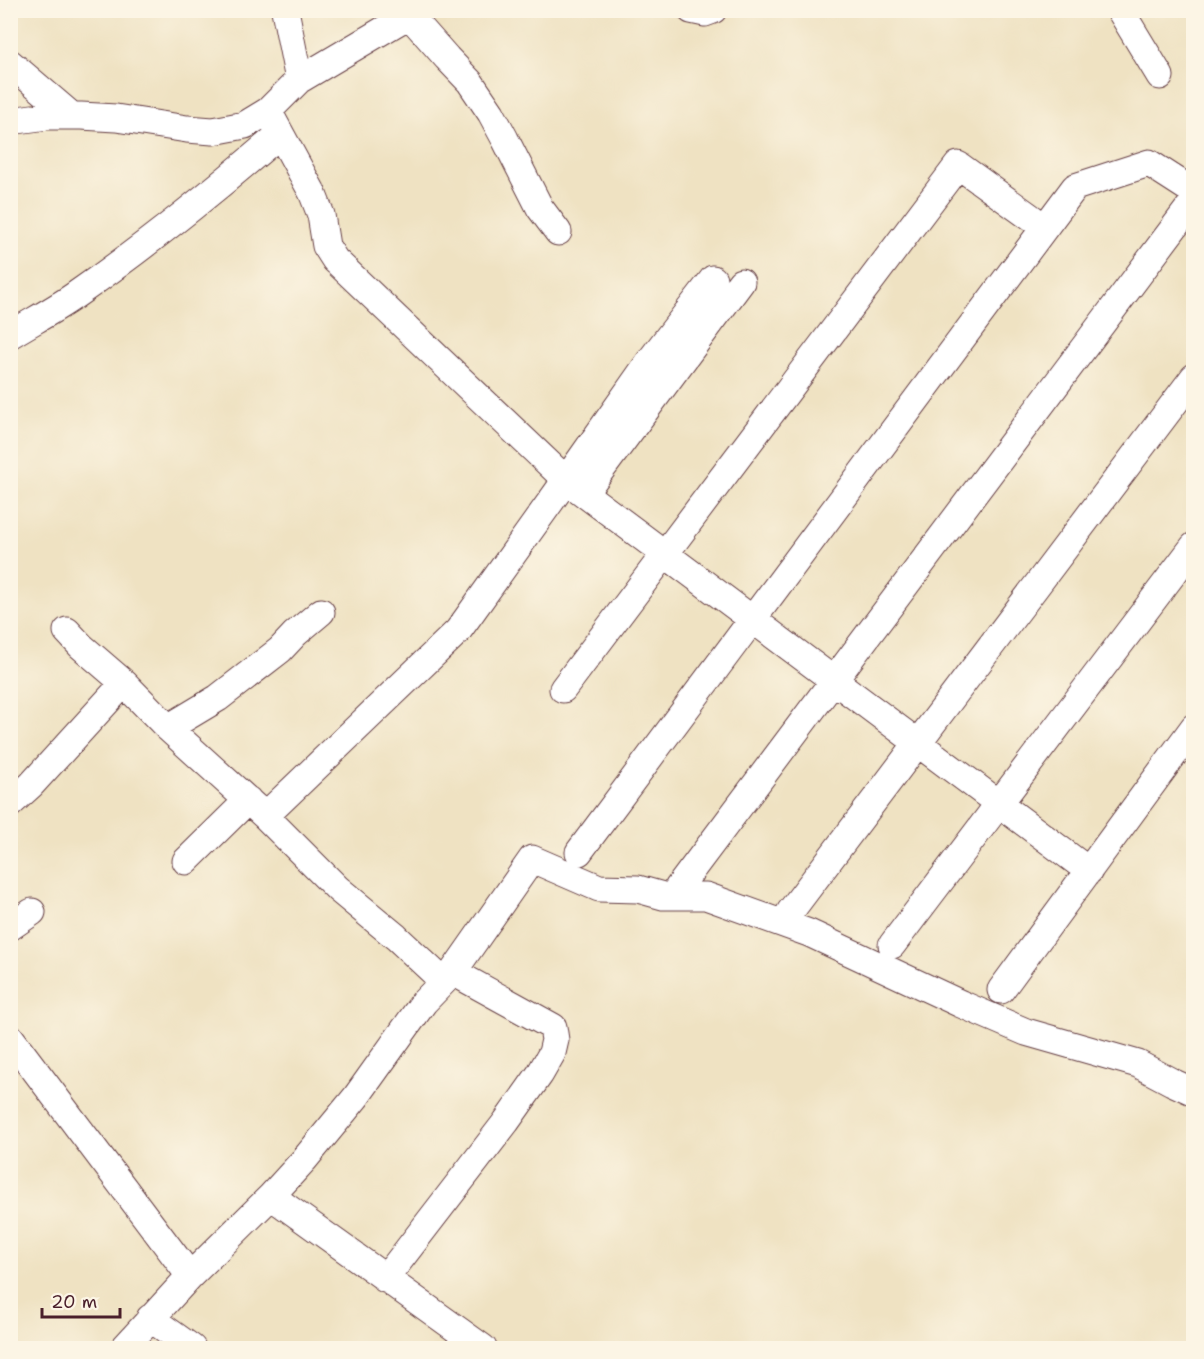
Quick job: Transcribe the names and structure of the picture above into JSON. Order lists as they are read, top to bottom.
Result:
{
  "scale_bar": "20 m"
}
